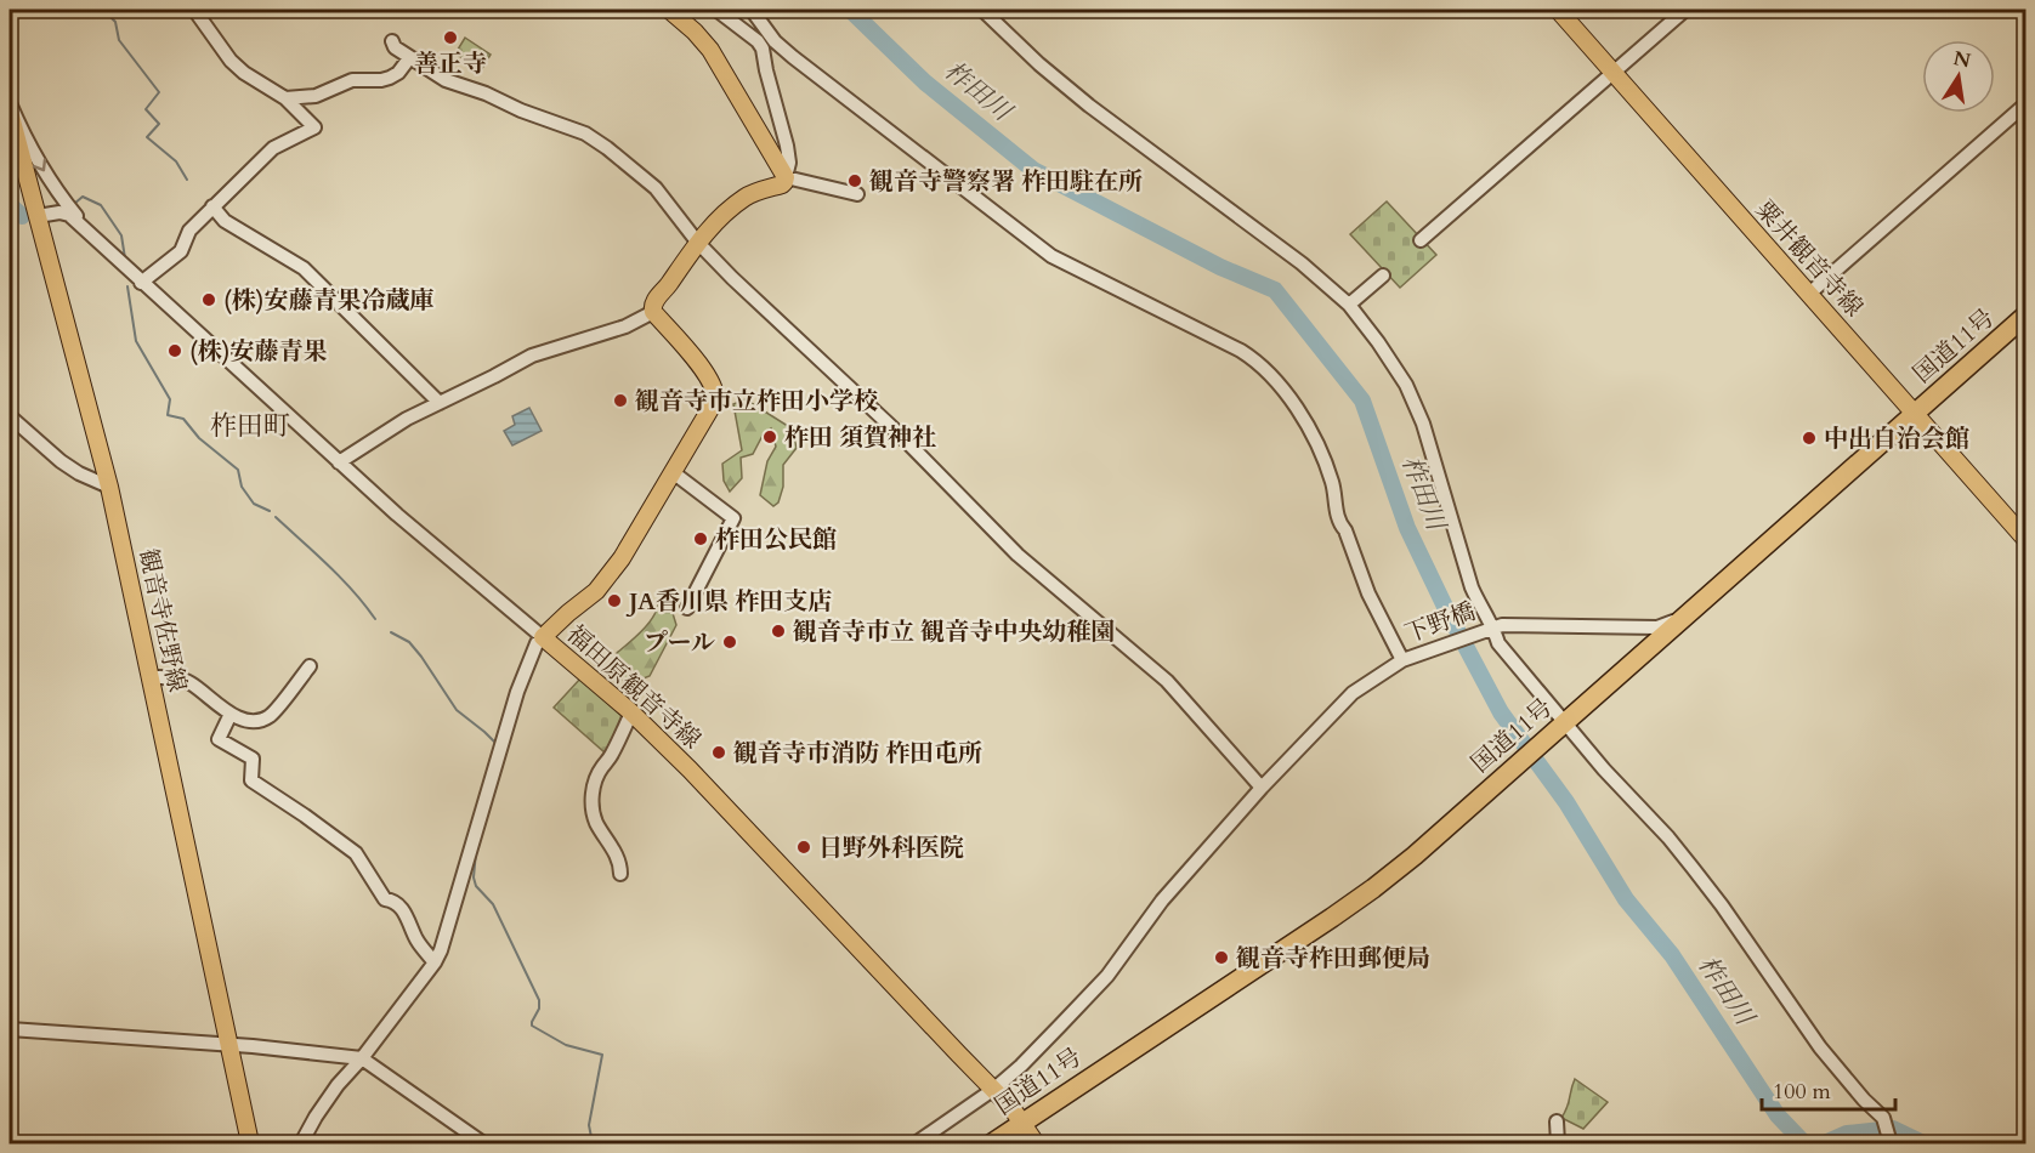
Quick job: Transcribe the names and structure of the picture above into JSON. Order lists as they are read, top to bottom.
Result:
{
  "streets": {
    "highway": ["国道11号"],
    "main road": ["粟井観音寺線", "観音寺佐野線", "福田原観音寺線"],
    "street": ["下野橋"]
  },
  "crossings": [
    ["粟井観音寺線", "国道11号"],
    ["国道11号", "下野橋"],
    ["国道11号", "福田原観音寺線"],
    ["下野橋", "福田原観音寺線"]
  ],
  "districts": ["柞田町"],
  "water": ["柞田川"],
  "places": [
    "善正寺",
    "観音寺警察署 柞田駐在所",
    "(株)安藤青果冷蔵庫",
    "(株)安藤青果",
    "観音寺市立柞田小学校",
    "柞田 須賀神社",
    "中出自治会館",
    "柞田公民館",
    "JA香川県 柞田支店",
    "観音寺市立 観音寺中央幼稚園",
    "プール",
    "観音寺市消防 柞田屯所",
    "日野外科医院",
    "観音寺柞田郵便局"
  ],
  "scale_bar": "100 m",
  "north": "top"
}
